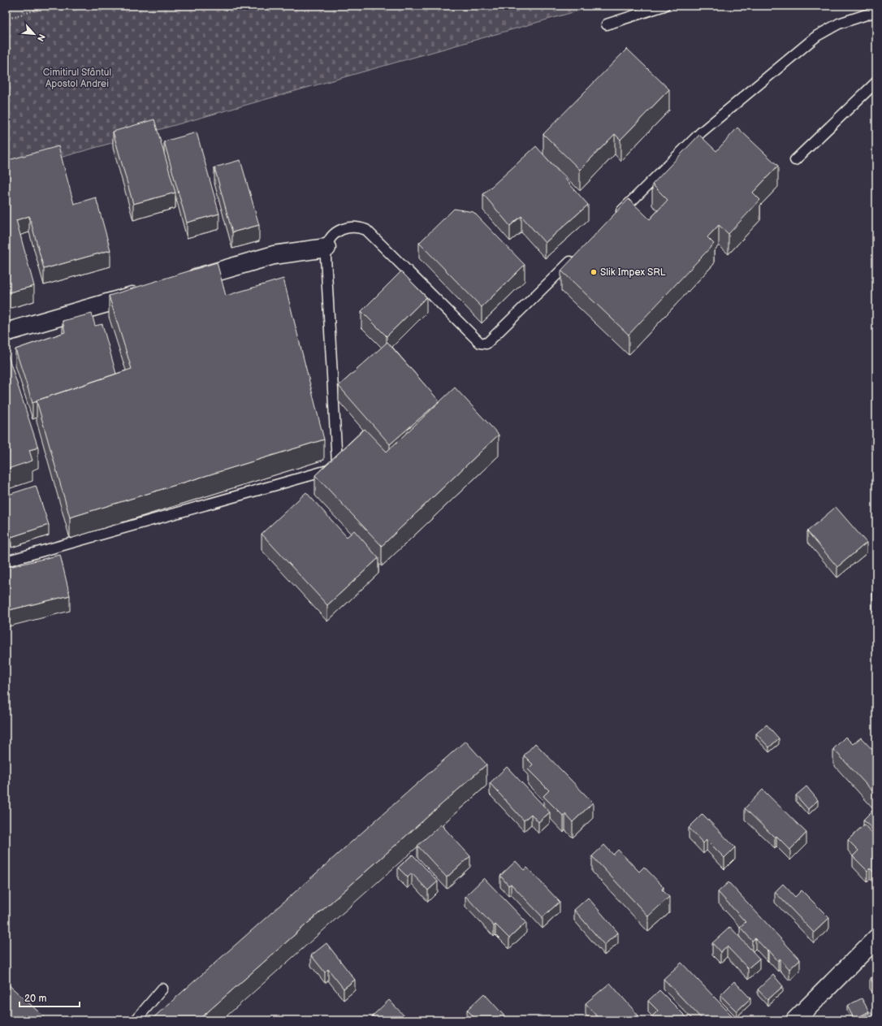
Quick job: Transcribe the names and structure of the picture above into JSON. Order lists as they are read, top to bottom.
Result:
{
  "parks": ["Cimitirul Sfântul Apostol Andrei"],
  "places": ["Slik Impex SRL"],
  "scale_bar": "20 m",
  "north": "bottom right"
}
